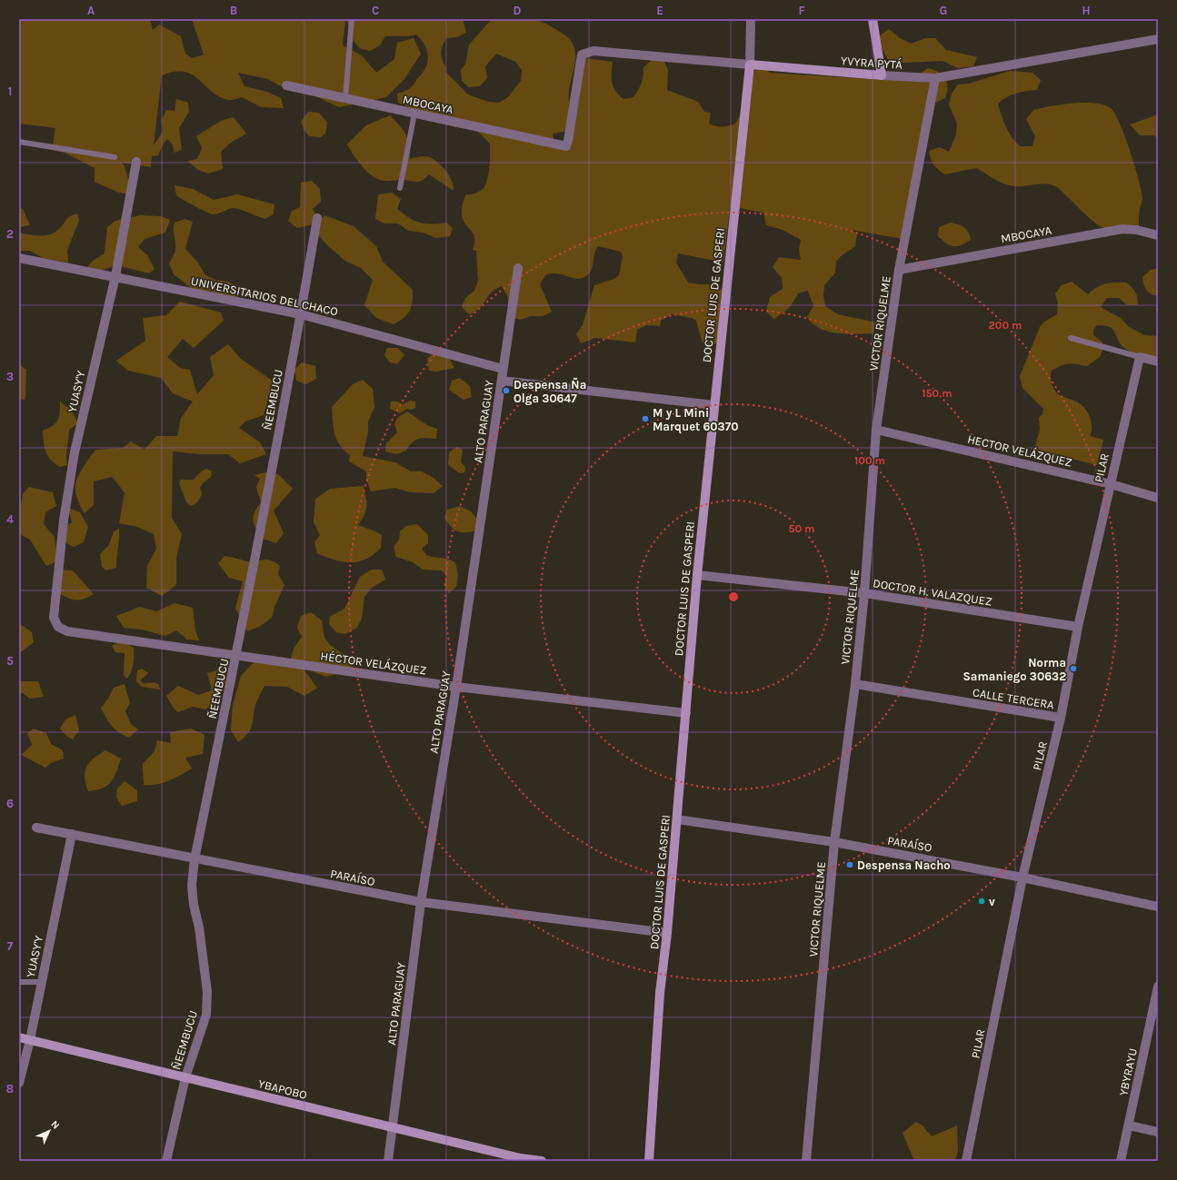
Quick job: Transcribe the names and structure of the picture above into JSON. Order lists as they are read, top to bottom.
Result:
{
  "streets": {
    "street": [
      "YVYRA PYTÁ",
      "MBOCAYA",
      "DOCTOR LUIS DE GASPERI",
      "UNIVERSITARIOS DEL CHACO",
      "VICTOR RIQUELME",
      "YUASY'Y",
      "ÑEEMBUCU",
      "ALTO PARAGUAY",
      "HECTOR VELÁZQUEZ",
      "PILAR",
      "DOCTOR H. VALAZQUEZ",
      "HÉCTOR VELÁZQUEZ",
      "CALLE TERCERA",
      "PARAÍSO",
      "YBYRAYU",
      "YBAPOBO"
    ]
  },
  "crossings": [
    ["YVYRA PYTÁ", "MBOCAYA"],
    ["YVYRA PYTÁ", "DOCTOR LUIS DE GASPERI"],
    ["YVYRA PYTÁ", "VICTOR RIQUELME"],
    ["MBOCAYA", "VICTOR RIQUELME"],
    ["DOCTOR LUIS DE GASPERI", "DOCTOR H. VALAZQUEZ"],
    ["DOCTOR LUIS DE GASPERI", "HÉCTOR VELÁZQUEZ"],
    ["DOCTOR LUIS DE GASPERI", "PARAÍSO"],
    ["UNIVERSITARIOS DEL CHACO", "YUASY'Y"],
    ["UNIVERSITARIOS DEL CHACO", "ÑEEMBUCU"],
    ["UNIVERSITARIOS DEL CHACO", "ALTO PARAGUAY"],
    ["VICTOR RIQUELME", "HECTOR VELÁZQUEZ"],
    ["VICTOR RIQUELME", "DOCTOR H. VALAZQUEZ"],
    ["VICTOR RIQUELME", "CALLE TERCERA"],
    ["VICTOR RIQUELME", "PARAÍSO"],
    ["YUASY'Y", "HÉCTOR VELÁZQUEZ"],
    ["YUASY'Y", "PARAÍSO"],
    ["YUASY'Y", "YBAPOBO"],
    ["ÑEEMBUCU", "HÉCTOR VELÁZQUEZ"],
    ["ÑEEMBUCU", "PARAÍSO"],
    ["ÑEEMBUCU", "YBAPOBO"],
    ["ALTO PARAGUAY", "HÉCTOR VELÁZQUEZ"],
    ["ALTO PARAGUAY", "PARAÍSO"],
    ["ALTO PARAGUAY", "YBAPOBO"],
    ["HECTOR VELÁZQUEZ", "PILAR"],
    ["PILAR", "DOCTOR H. VALAZQUEZ"],
    ["PILAR", "CALLE TERCERA"],
    ["PILAR", "PARAÍSO"]
  ],
  "places": [
    "Despensa Ña Olga 30647",
    "M y L Mini Marquet 60370",
    "Norma Samaniego 30632",
    "Despensa Nacho",
    "v"
  ],
  "north": "top right",
  "grid": {
    "columns": [
      "A",
      "B",
      "C",
      "D",
      "E",
      "F",
      "G",
      "H"
    ],
    "rows": [
      "1",
      "2",
      "3",
      "4",
      "5",
      "6",
      "7",
      "8"
    ]
  },
  "rings": [
    "200 m",
    "150 m",
    "100 m",
    "50 m"
  ]
}
